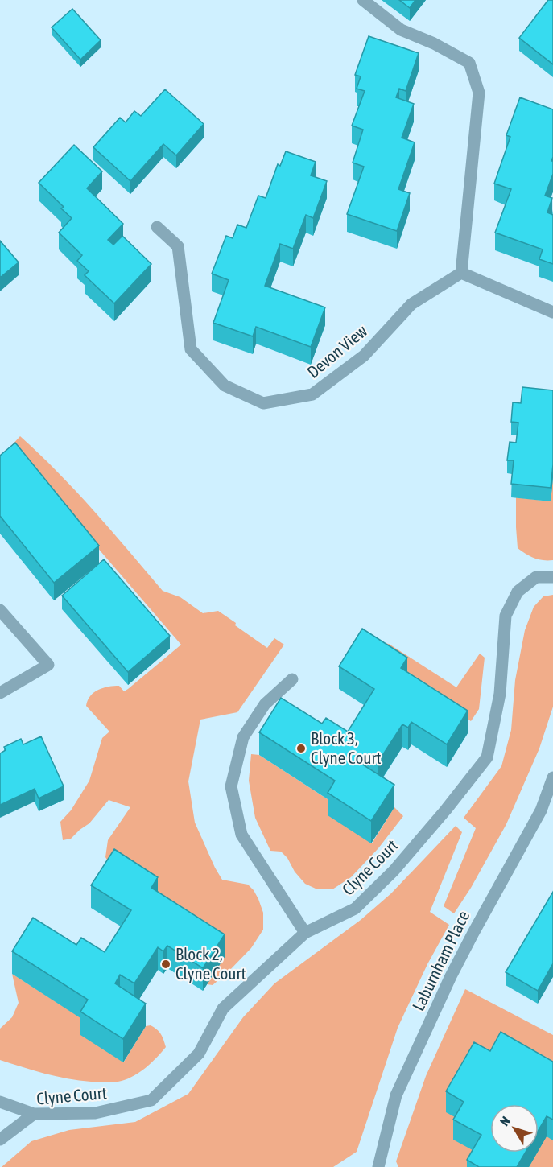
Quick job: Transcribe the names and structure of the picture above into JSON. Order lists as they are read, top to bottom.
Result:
{
  "streets": {
    "street": ["Devon View", "Clyne Court", "Laburnham Place"]
  },
  "places": ["Block 3, Clyne Court", "Block 2, Clyne Court"],
  "north": "top left"
}
